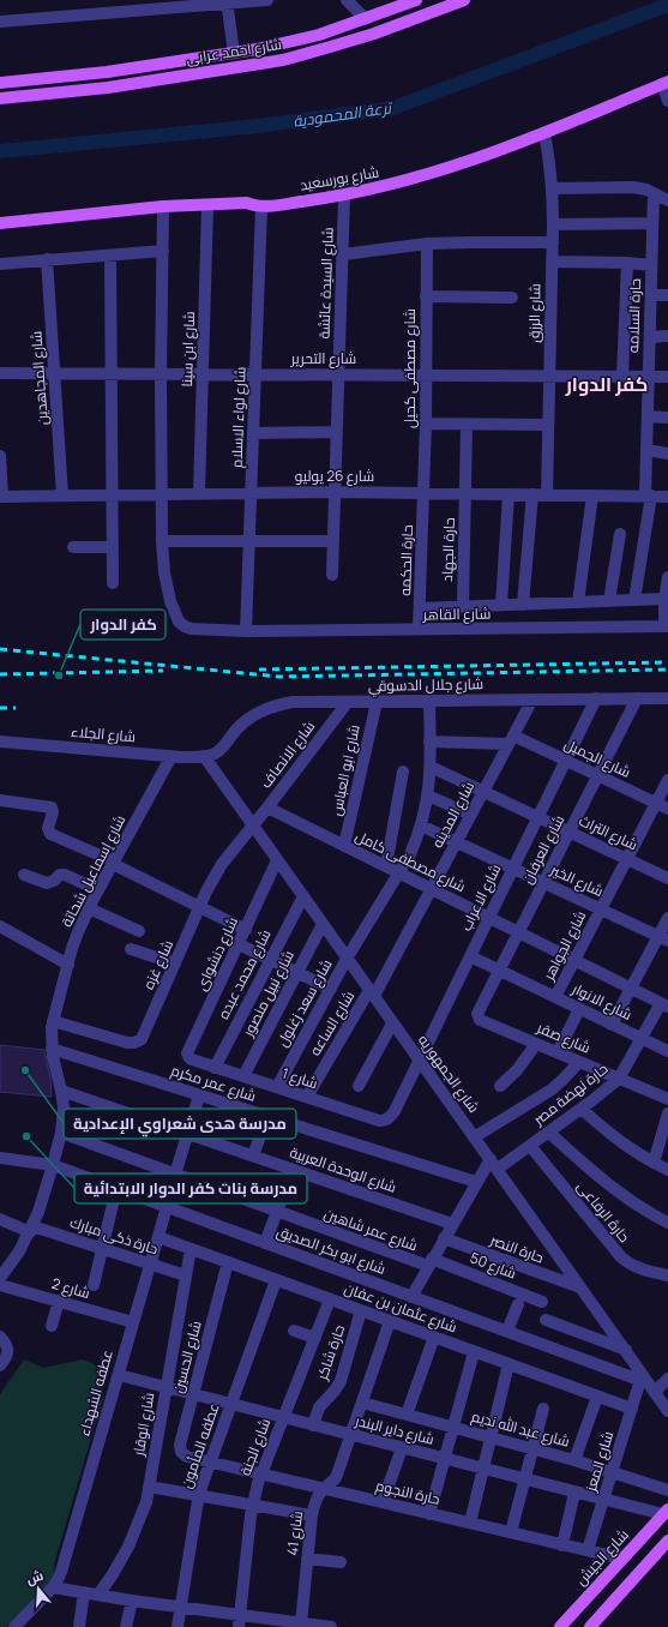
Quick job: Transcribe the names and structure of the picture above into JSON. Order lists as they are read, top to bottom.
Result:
{
  "streets": {
    "main road": ["شارع احمد عرابى", "شارع بورسعيد", "شارع الجيش"],
    "street": [
      "شارع السيدة عائشة",
      "شارع الرزق",
      "حارة السلامه",
      "شارع ابن سينا",
      "شارع التحرير",
      "شارع مصطفى كحيل",
      "شارع المجاهدين",
      "شارع لواء الاسلام",
      "شارع 26 يوليو",
      "حارة الجهاد",
      "حارة الحكمه",
      "شارع القاهر",
      "شارع جلال الدسوقي",
      "شارع الجلاء",
      "شارع الانصاف",
      "شارع الجميل",
      "شارع ابو العباس",
      "شارع المدينه",
      "شارع التراث",
      "شارع العرفان",
      "شارع مصطفى كامل",
      "شارع إسماعيل شحاتة",
      "شارع الخير",
      "شارع الاعراب",
      "شارع الجواهر",
      "شارع دنشواى",
      "شارع غزه",
      "شارع محمد عبده",
      "شارع نبيل منصور",
      "شارع الانوار",
      "شارع سعد زغلول",
      "شارع الساعه",
      "شارع صقر",
      "شارع الجمهوريه",
      "شارع 1",
      "شارع عمر مكرم",
      "حارة نهضة مصر",
      "شارع الوحدة العربية",
      "حارة الرفاعى",
      "شارع عمر شاهين",
      "حارة ذكى مبارك",
      "حارة النصر",
      "شارع ابو بكر الصديق",
      "شارع 50",
      "شارع 2",
      "شارع عثمان بن عفان",
      "حارة شاكر",
      "شارع الحسين",
      "عطفه الشهداء",
      "شارع الوقار",
      "شارع عبد الله نديم",
      "شارع داير البندر",
      "عطفه المأمون",
      "شارع الجنة",
      "شارع المعز",
      "حارة النجوم",
      "شارع 41"
    ]
  },
  "crossings": [
    ["شارع بورسعيد", "شارع السيدة عائشة"],
    ["شارع بورسعيد", "شارع الرزق"],
    ["شارع بورسعيد", "شارع ابن سينا"],
    ["شارع بورسعيد", "شارع لواء الاسلام"],
    ["شارع بورسعيد", "شارع القاهر"],
    ["شارع السيدة عائشة", "شارع التحرير"],
    ["شارع السيدة عائشة", "شارع 26 يوليو"],
    ["شارع الرزق", "شارع التحرير"],
    ["شارع الرزق", "شارع 26 يوليو"],
    ["حارة السلامه", "شارع التحرير"],
    ["حارة السلامه", "شارع 26 يوليو"],
    ["حارة السلامه", "شارع القاهر"],
    ["شارع ابن سينا", "شارع التحرير"],
    ["شارع ابن سينا", "شارع 26 يوليو"],
    ["شارع التحرير", "شارع مصطفى كحيل"],
    ["شارع التحرير", "شارع المجاهدين"],
    ["شارع التحرير", "شارع لواء الاسلام"],
    ["شارع التحرير", "شارع القاهر"],
    ["شارع مصطفى كحيل", "شارع 26 يوليو"],
    ["شارع مصطفى كحيل", "حارة الحكمه"],
    ["شارع المجاهدين", "شارع 26 يوليو"],
    ["شارع لواء الاسلام", "شارع 26 يوليو"],
    ["شارع لواء الاسلام", "شارع القاهر"],
    ["شارع 26 يوليو", "حارة الجهاد"],
    ["شارع 26 يوليو", "حارة الحكمه"],
    ["شارع 26 يوليو", "شارع القاهر"],
    ["حارة الجهاد", "شارع القاهر"],
    ["حارة الحكمه", "شارع القاهر"],
    ["شارع جلال الدسوقي", "شارع الجلاء"],
    ["شارع جلال الدسوقي", "شارع الانصاف"],
    ["شارع جلال الدسوقي", "شارع ابو العباس"],
    ["شارع جلال الدسوقي", "شارع المدينه"],
    ["شارع جلال الدسوقي", "شارع العرفان"],
    ["شارع جلال الدسوقي", "شارع الاعراب"],
    ["شارع جلال الدسوقي", "شارع سعد زغلول"],
    ["شارع جلال الدسوقي", "شارع الجمهوريه"],
    ["شارع الجلاء", "شارع إسماعيل شحاتة"],
    ["شارع الجلاء", "شارع الجمهوريه"],
    ["شارع الانصاف", "شارع مصطفى كامل"],
    ["شارع الانصاف", "شارع غزه"],
    ["شارع الانصاف", "شارع الجمهوريه"],
    ["شارع الجميل", "شارع المدينه"],
    ["شارع الجميل", "شارع العرفان"],
    ["شارع الجميل", "شارع الاعراب"],
    ["شارع الجميل", "شارع الجواهر"],
    ["شارع الجميل", "شارع سعد زغلول"],
    ["شارع ابو العباس", "شارع مصطفى كامل"],
    ["شارع المدينه", "شارع التراث"],
    ["شارع المدينه", "شارع مصطفى كامل"],
    ["شارع المدينه", "شارع الخير"],
    ["شارع المدينه", "شارع الساعه"],
    ["شارع المدينه", "شارع الجمهوريه"],
    ["شارع التراث", "شارع العرفان"],
    ["شارع التراث", "شارع الاعراب"],
    ["شارع التراث", "شارع الجواهر"],
    ["شارع التراث", "شارع سعد زغلول"],
    ["شارع العرفان", "شارع مصطفى كامل"],
    ["شارع العرفان", "شارع الخير"],
    ["شارع العرفان", "شارع الانوار"],
    ["شارع العرفان", "شارع صقر"],
    ["شارع مصطفى كامل", "شارع الاعراب"],
    ["شارع مصطفى كامل", "شارع الجواهر"],
    ["شارع مصطفى كامل", "شارع سعد زغلول"],
    ["شارع مصطفى كامل", "حارة نهضة مصر"],
    ["شارع إسماعيل شحاتة", "شارع غزه"],
    ["شارع إسماعيل شحاتة", "شارع عمر مكرم"],
    ["شارع إسماعيل شحاتة", "شارع الوحدة العربية"],
    ["شارع إسماعيل شحاتة", "شارع عمر شاهين"],
    ["شارع إسماعيل شحاتة", "حارة ذكى مبارك"],
    ["شارع إسماعيل شحاتة", "شارع ابو بكر الصديق"],
    ["شارع الخير", "شارع الاعراب"],
    ["شارع الخير", "شارع الجواهر"],
    ["شارع الخير", "شارع سعد زغلول"],
    ["شارع الاعراب", "شارع الانوار"],
    ["شارع الاعراب", "شارع الجمهوريه"],
    ["شارع الاعراب", "شارع 1"],
    ["شارع الجواهر", "شارع الانوار"],
    ["شارع دنشواى", "شارع الجمهوريه"],
    ["شارع دنشواى", "شارع 1"],
    ["شارع غزه", "شارع الجمهوريه"],
    ["شارع محمد عبده", "شارع الجمهوريه"],
    ["شارع محمد عبده", "شارع 1"],
    ["شارع نبيل منصور", "شارع الجمهوريه"],
    ["شارع نبيل منصور", "شارع 1"],
    ["شارع الانوار", "حارة نهضة مصر"],
    ["شارع سعد زغلول", "شارع الجمهوريه"],
    ["شارع سعد زغلول", "شارع 1"],
    ["شارع الساعه", "شارع الجمهوريه"],
    ["شارع الساعه", "شارع 1"],
    ["شارع صقر", "حارة نهضة مصر"],
    ["شارع الجمهوريه", "حارة نهضة مصر"],
    ["شارع الجمهوريه", "حارة النصر"],
    ["شارع الجمهوريه", "شارع ابو بكر الصديق"],
    ["شارع الجمهوريه", "شارع المعز"],
    ["حارة نهضة مصر", "حارة الرفاعى"],
    ["شارع عمر شاهين", "شارع 50"],
    ["حارة ذكى مبارك", "عطفه الشهداء"],
    ["حارة ذكى مبارك", "شارع الوقار"],
    ["شارع ابو بكر الصديق", "عطفه الشهداء"],
    ["شارع ابو بكر الصديق", "شارع المعز"],
    ["شارع 2", "عطفه الشهداء"],
    ["شارع عثمان بن عفان", "حارة شاكر"],
    ["شارع عثمان بن عفان", "شارع الحسين"],
    ["شارع عثمان بن عفان", "عطفه الشهداء"],
    ["شارع عثمان بن عفان", "شارع الوقار"],
    ["شارع عثمان بن عفان", "عطفه المأمون"],
    ["شارع عثمان بن عفان", "شارع الجنة"],
    ["شارع عثمان بن عفان", "شارع المعز"],
    ["شارع عثمان بن عفان", "شارع 41"],
    ["حارة شاكر", "شارع داير البندر"],
    ["شارع الحسين", "شارع داير البندر"],
    ["شارع الحسين", "حارة النجوم"],
    ["عطفه الشهداء", "شارع داير البندر"],
    ["شارع الوقار", "شارع داير البندر"],
    ["شارع عبد الله نديم", "شارع المعز"],
    ["شارع عبد الله نديم", "شارع 41"],
    ["شارع داير البندر", "عطفه المأمون"],
    ["شارع داير البندر", "شارع الجنة"],
    ["شارع داير البندر", "شارع المعز"],
    ["شارع داير البندر", "شارع 41"],
    ["شارع داير البندر", "شارع الجيش"],
    ["عطفه المأمون", "حارة النجوم"],
    ["شارع الجنة", "حارة النجوم"],
    ["شارع المعز", "حارة النجوم"],
    ["حارة النجوم", "شارع 41"],
    ["حارة النجوم", "شارع الجيش"]
  ],
  "districts": ["كفر الدوار"],
  "water": ["ترعة المحمودية"],
  "places": ["كفر الدوار", "مدرسة هدى شعراوي الإعدادية", "مدرسة بنات كفر الدوار الابتدائية"],
  "north": "top"
}
